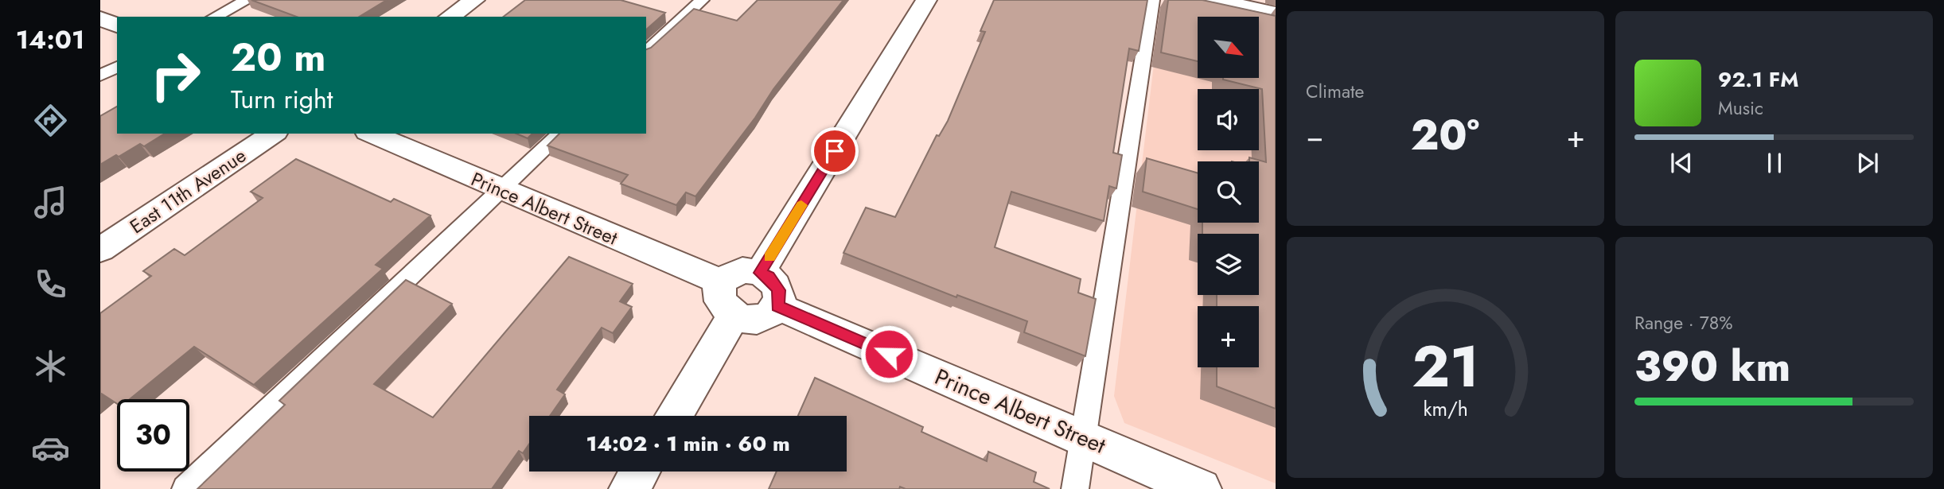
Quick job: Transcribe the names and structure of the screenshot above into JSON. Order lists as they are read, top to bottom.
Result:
{
  "streets": {
    "street": ["East 11th Avenue", "Prince Albert Street"]
  },
  "north": "bottom right",
  "page": {
    "tabs": "14:01",
    "tile": [
      "Climate",
      ["Range · 78%", "390 km"]
    ],
    "map_buttons": "+",
    "turn": ["20 m", "Turn right"],
    "song": ["92.1 FM", "Music"],
    "heat": ["−", "20°", "+"],
    "limit": "30",
    "trip": "14:02 · 1 min · 60 m",
    "gauge": ["21", "km/h"]
  }
}
